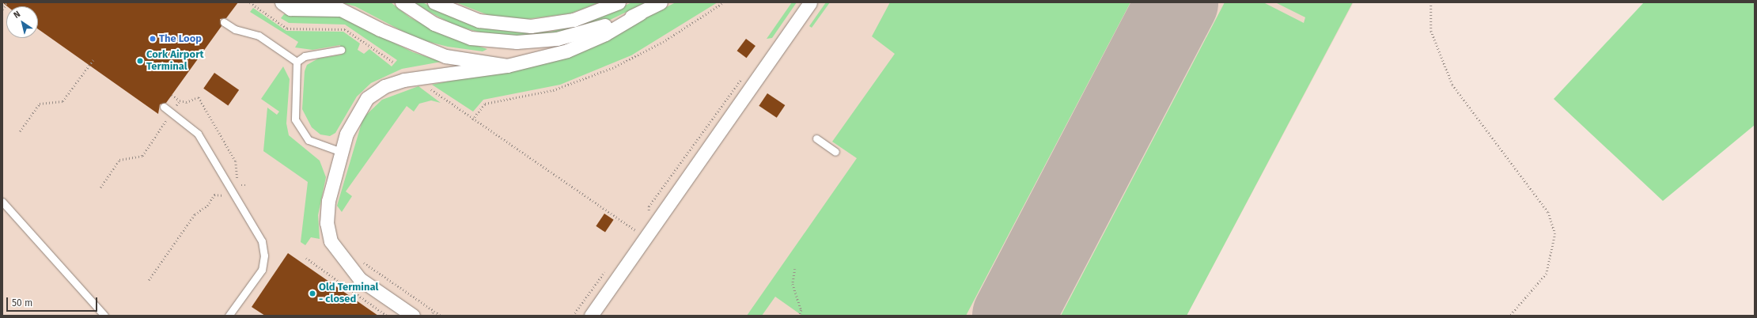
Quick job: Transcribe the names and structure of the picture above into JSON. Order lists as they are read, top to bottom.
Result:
{
  "places": ["The Loop", "Cork Airport Terminal", "Old Terminal - closed"],
  "scale_bar": "50 m",
  "north": "top left"
}
